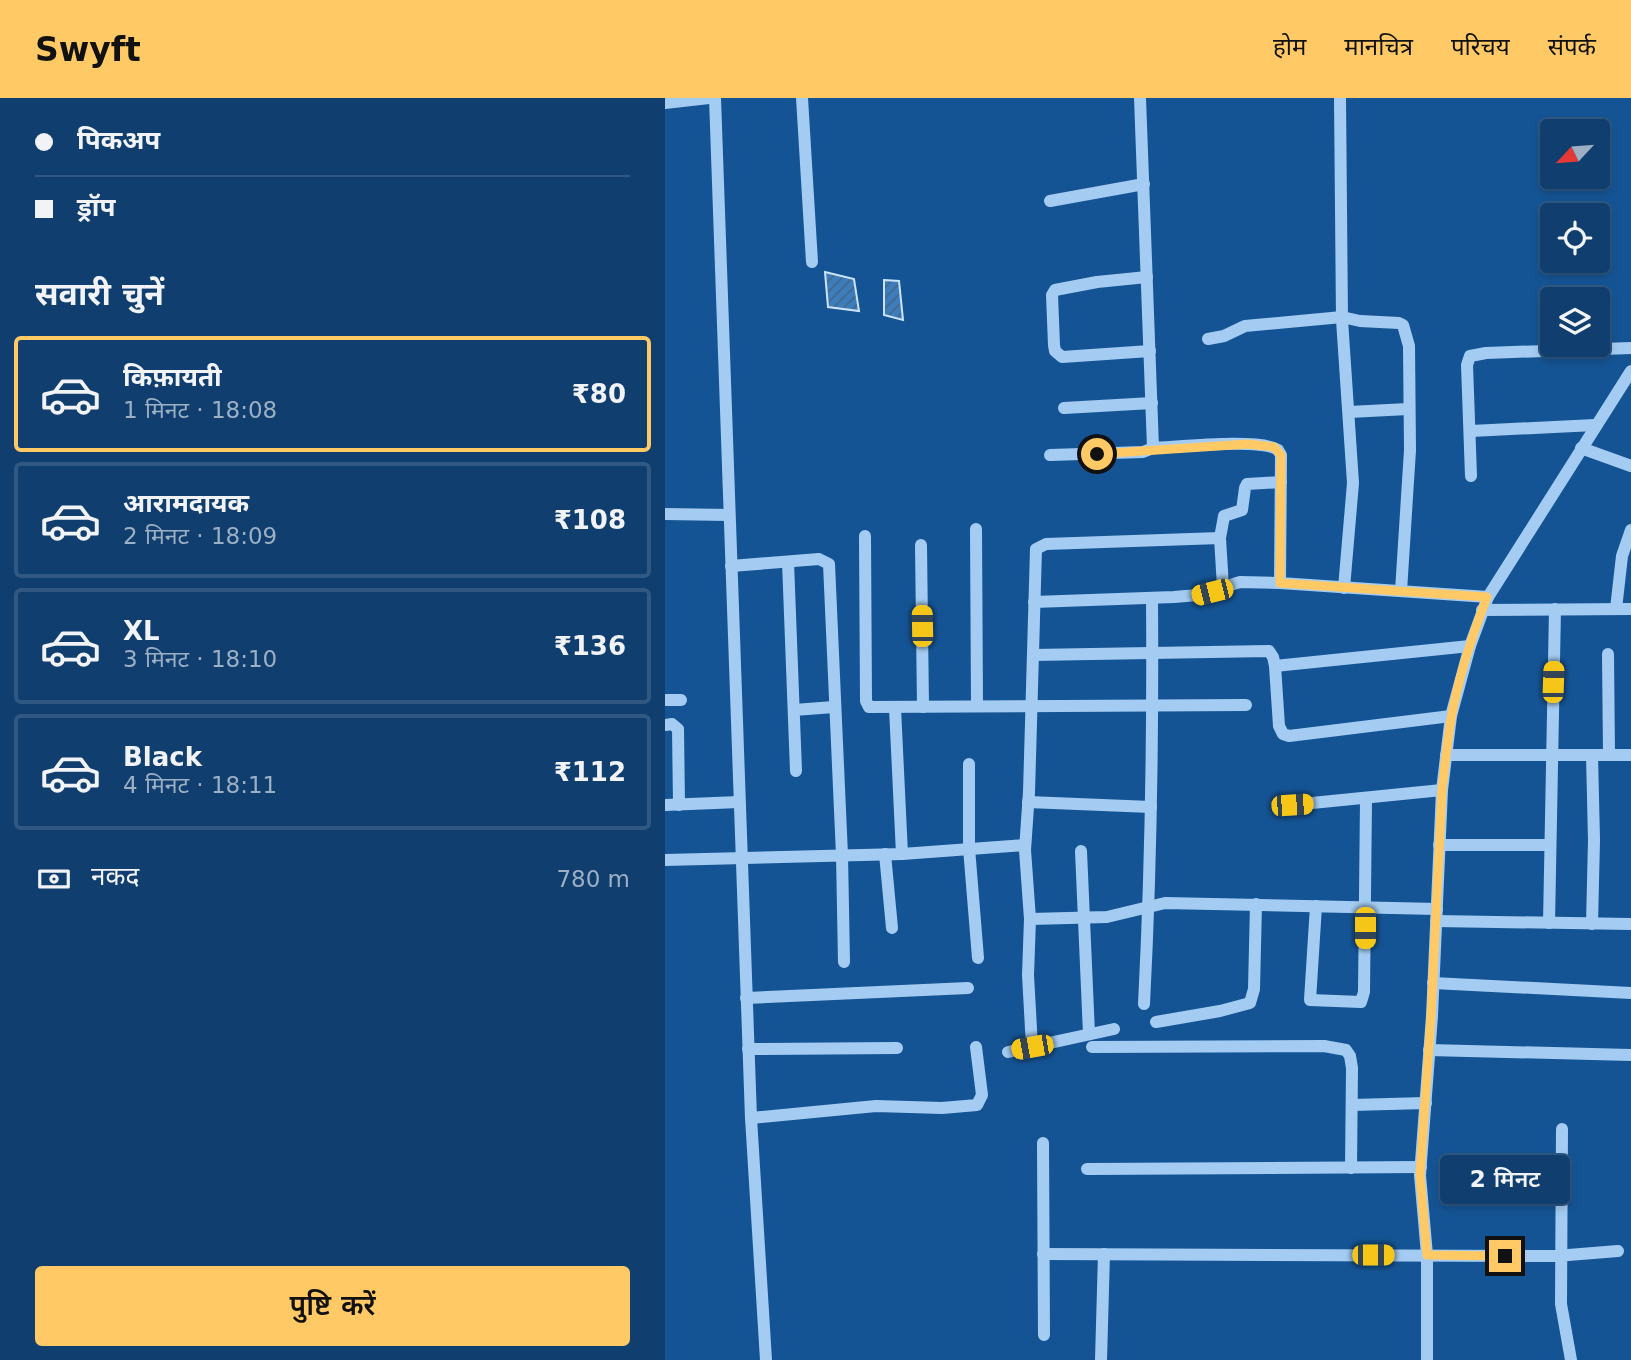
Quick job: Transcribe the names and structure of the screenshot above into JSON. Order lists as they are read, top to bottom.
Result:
{
  "north": "bottom left",
  "page": {
    "header": "Swyft",
    "nav": [
      "होम",
      "मानचित्र",
      "परिचय",
      "संपर्क"
    ],
    "banner": ["पिकअप", "ड्रॉप"],
    "heading": "सवारी चुनें",
    "list": [
      {
        "name": "किफ़ायती",
        "note": "1 मिनट · 18:08",
        "value": "₹80"
      },
      {
        "name": "आरामदायक",
        "note": "2 मिनट · 18:09",
        "value": "₹108"
      },
      {
        "name": "XL",
        "note": "3 मिनट · 18:10",
        "value": "₹136"
      },
      {
        "name": "Black",
        "note": "4 मिनट · 18:11",
        "value": "₹112"
      }
    ],
    "pay": ["नकद", "780 m"],
    "bubble": "2 मिनट",
    "buttons": "पुष्टि करें"
  }
}
